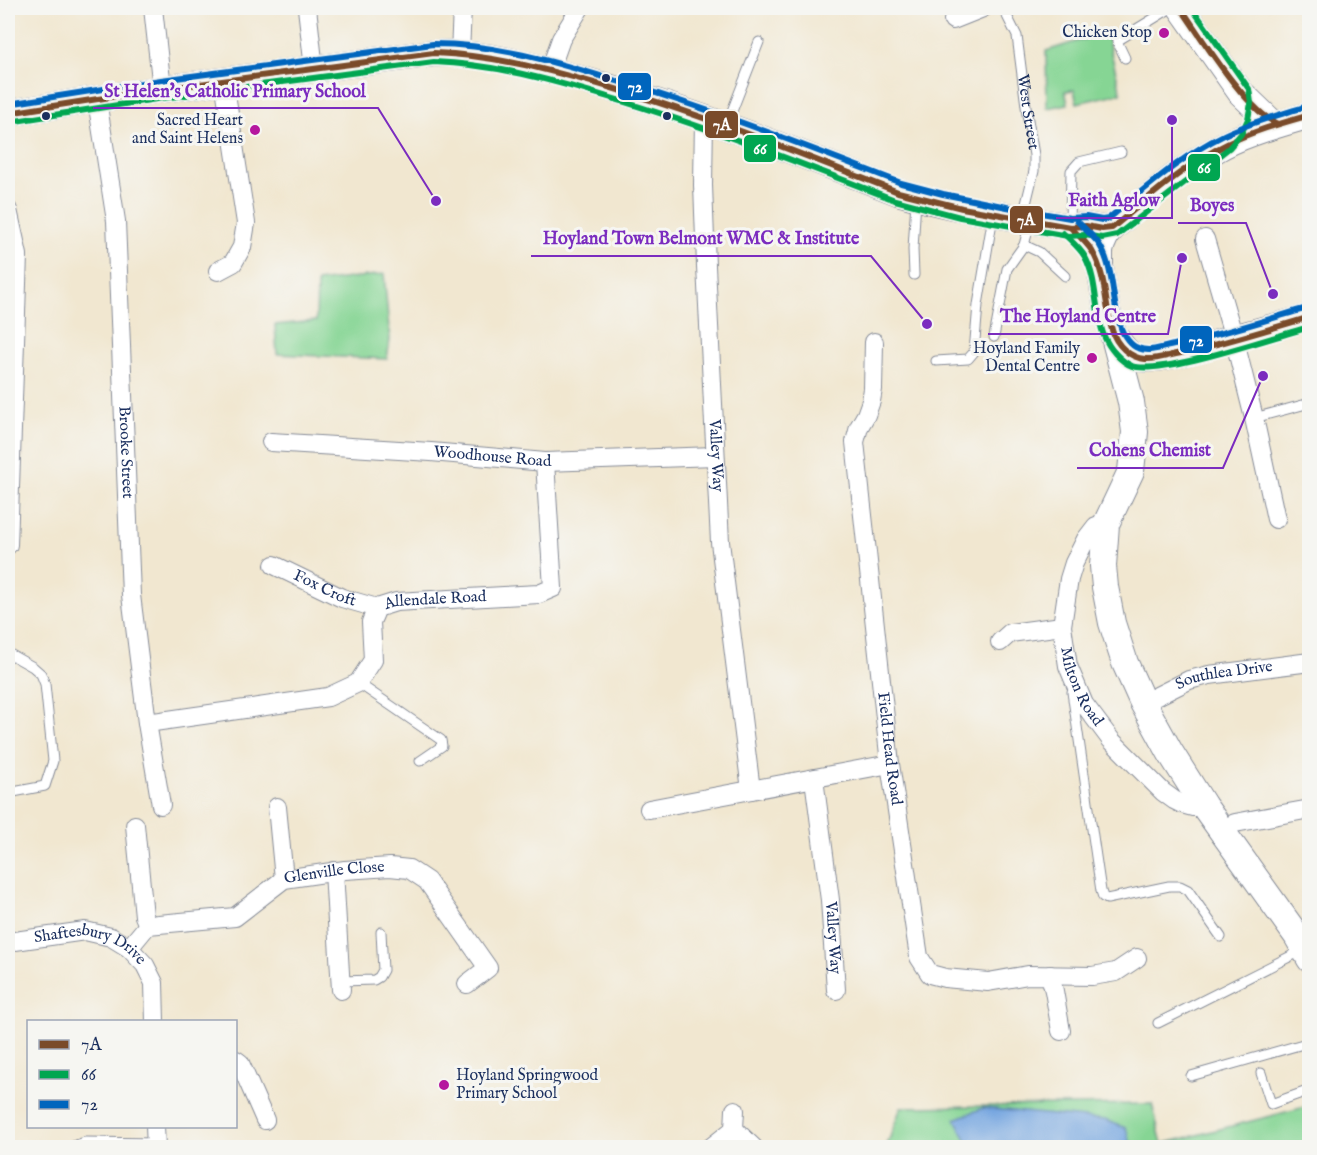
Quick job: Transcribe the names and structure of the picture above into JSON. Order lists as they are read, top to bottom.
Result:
{
  "streets": {
    "main road": ["Milton Road"],
    "street": [
      "Brooke Street",
      "Valley Way",
      "Woodhouse Road",
      "Fox Croft",
      "Allendale Road",
      "Southlea Drive",
      "Field Head Road",
      "Glenville Close",
      "Shaftesbury Drive"
    ],
    "lane": ["West Street"]
  },
  "crossings": [
    ["Valley Way", "Woodhouse Road"],
    ["Woodhouse Road", "Allendale Road"],
    ["Fox Croft", "Allendale Road"],
    ["Southlea Drive", "Milton Road"]
  ],
  "places": [
    "Chicken Stop",
    "Faith Aglow",
    "Sacred Heart and Saint Helens",
    "St Helen's Catholic Primary School",
    "The Hoyland Centre",
    "Boyes",
    "Hoyland Town Belmont WMC & Institute",
    "Hoyland Family Dental Centre",
    "Cohens Chemist",
    "Hoyland Springwood Primary School"
  ],
  "lines": ["transit line 7A", "transit line 66", "transit line 72"],
  "legend": ["7A", "66", "72"]
}
